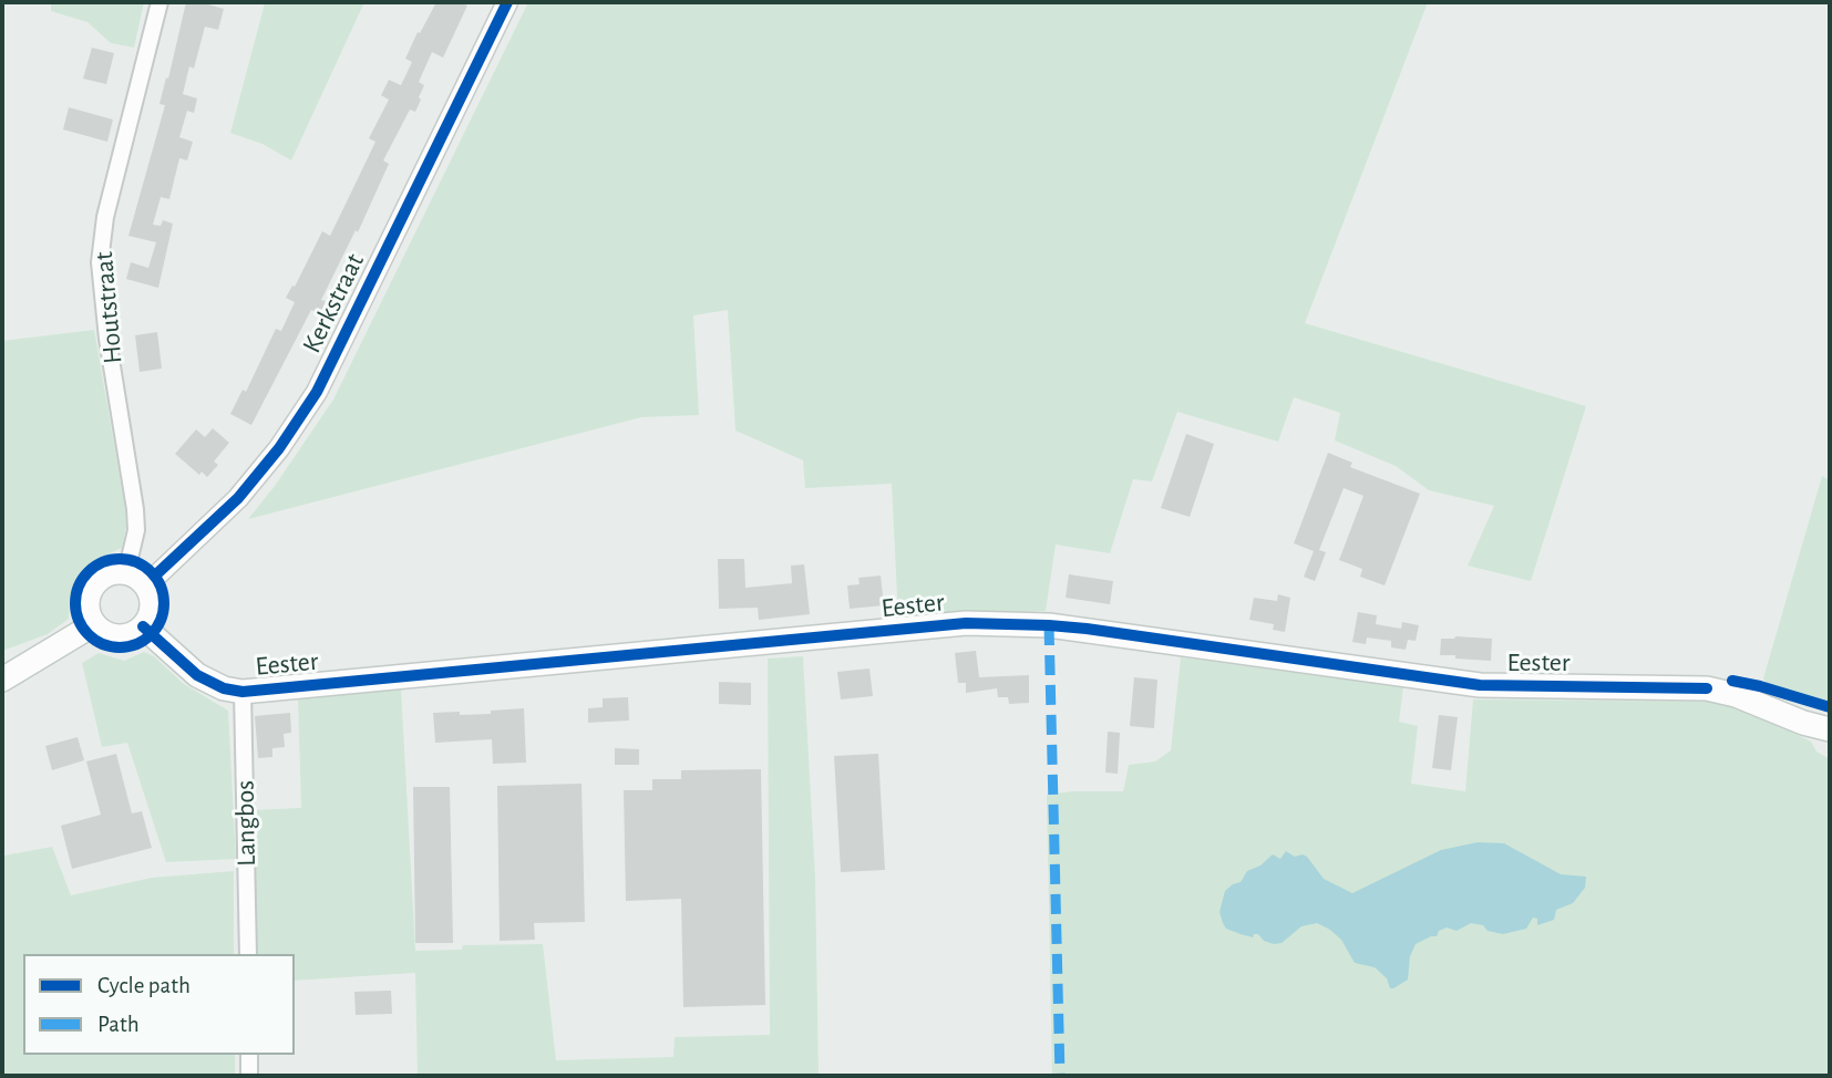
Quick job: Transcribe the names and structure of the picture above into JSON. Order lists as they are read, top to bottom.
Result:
{
  "streets": {
    "main road": ["Eester"],
    "street": ["Kerkstraat", "Houtstraat", "Langbos"]
  },
  "crossings": [
    ["Kerkstraat", "Houtstraat"],
    ["Kerkstraat", "Eester"],
    ["Houtstraat", "Eester"],
    ["Eester", "Langbos"]
  ],
  "legend": ["Cycle path", "Path"]
}
